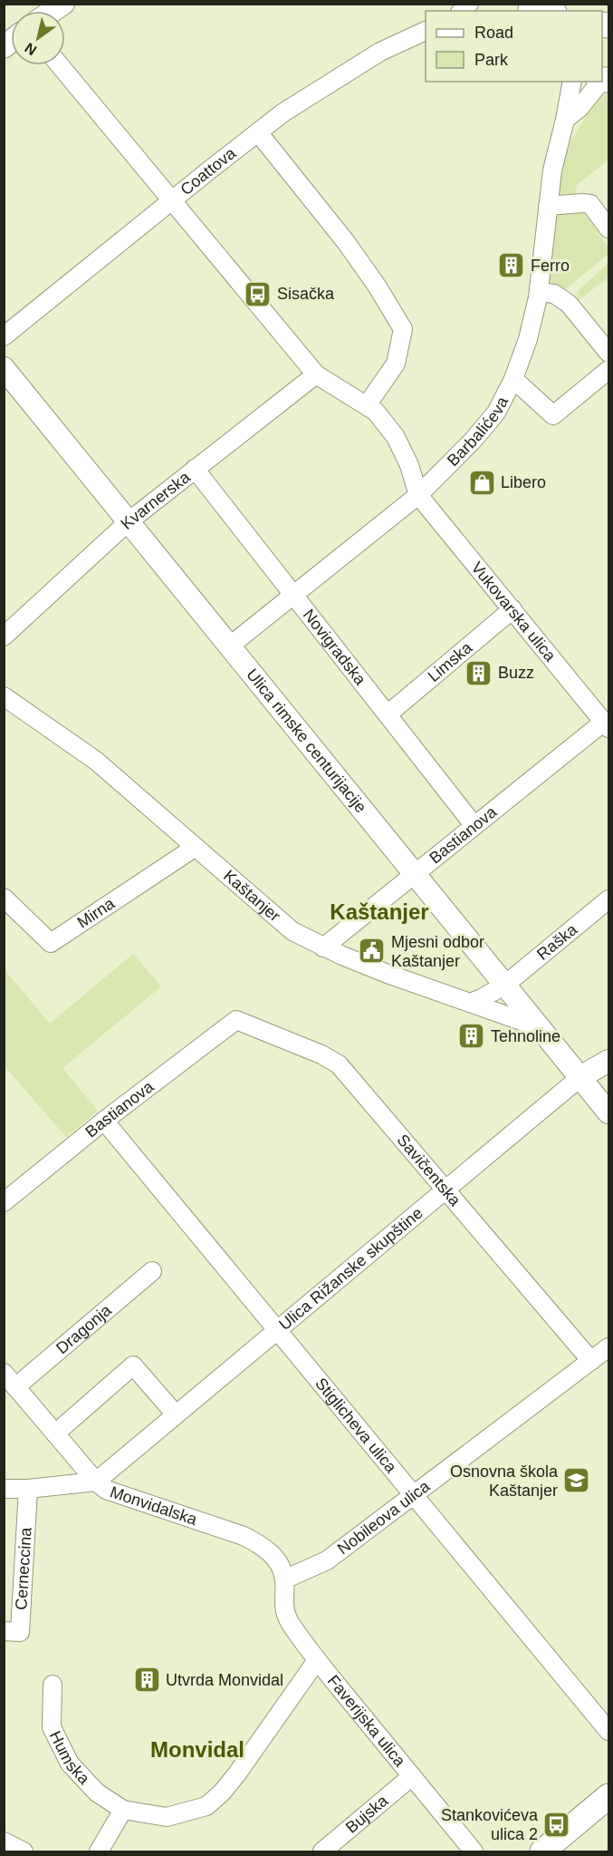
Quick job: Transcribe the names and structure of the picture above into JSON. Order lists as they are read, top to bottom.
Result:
{
  "streets": {
    "street": [
      "Coattova",
      "Barbalićeva",
      "Kvarnerska",
      "Vukovarska ulica",
      "Novigradska",
      "Limska",
      "Ulica rimske centurijacije",
      "Bastianova",
      "Kaštanjer",
      "Mirna",
      "Raška",
      "Savičentska",
      "Ulica Rižanske skupštine",
      "Dragonja",
      "Stiglicheva ulica",
      "Monvidalska",
      "Nobileova ulica",
      "Cerneccina",
      "Faverijska ulica",
      "Humska",
      "Bujska"
    ]
  },
  "crossings": [
    ["Barbalićeva", "Vukovarska ulica"],
    ["Barbalićeva", "Novigradska"],
    ["Barbalićeva", "Ulica rimske centurijacije"],
    ["Kvarnerska", "Novigradska"],
    ["Kvarnerska", "Ulica rimske centurijacije"],
    ["Vukovarska ulica", "Limska"],
    ["Vukovarska ulica", "Bastianova"],
    ["Novigradska", "Limska"],
    ["Novigradska", "Bastianova"],
    ["Ulica rimske centurijacije", "Bastianova"],
    ["Ulica rimske centurijacije", "Kaštanjer"],
    ["Ulica rimske centurijacije", "Raška"],
    ["Ulica rimske centurijacije", "Ulica Rižanske skupštine"],
    ["Bastianova", "Kaštanjer"],
    ["Bastianova", "Savičentska"],
    ["Bastianova", "Stiglicheva ulica"],
    ["Kaštanjer", "Mirna"],
    ["Kaštanjer", "Raška"],
    ["Savičentska", "Ulica Rižanske skupštine"],
    ["Savičentska", "Nobileova ulica"],
    ["Ulica Rižanske skupštine", "Stiglicheva ulica"],
    ["Ulica Rižanske skupštine", "Monvidalska"],
    ["Stiglicheva ulica", "Nobileova ulica"],
    ["Monvidalska", "Nobileova ulica"],
    ["Monvidalska", "Cerneccina"],
    ["Monvidalska", "Faverijska ulica"],
    ["Nobileova ulica", "Faverijska ulica"],
    ["Faverijska ulica", "Humska"],
    ["Faverijska ulica", "Bujska"]
  ],
  "districts": ["Kaštanjer", "Monvidal"],
  "places": {
    "building": [
      "Ferro",
      "Buzz",
      "Tehnoline",
      "Utvrda Monvidal"
    ],
    "bus stop": ["Sisačka", "Stankovićeva ulica 2"],
    "shop": ["Libero"],
    "public building": ["Mjesni odbor Kaštanjer"],
    "school or university": ["Osnovna škola Kaštanjer"]
  },
  "legend": ["Road", "Park"],
  "north": "bottom left"
}
